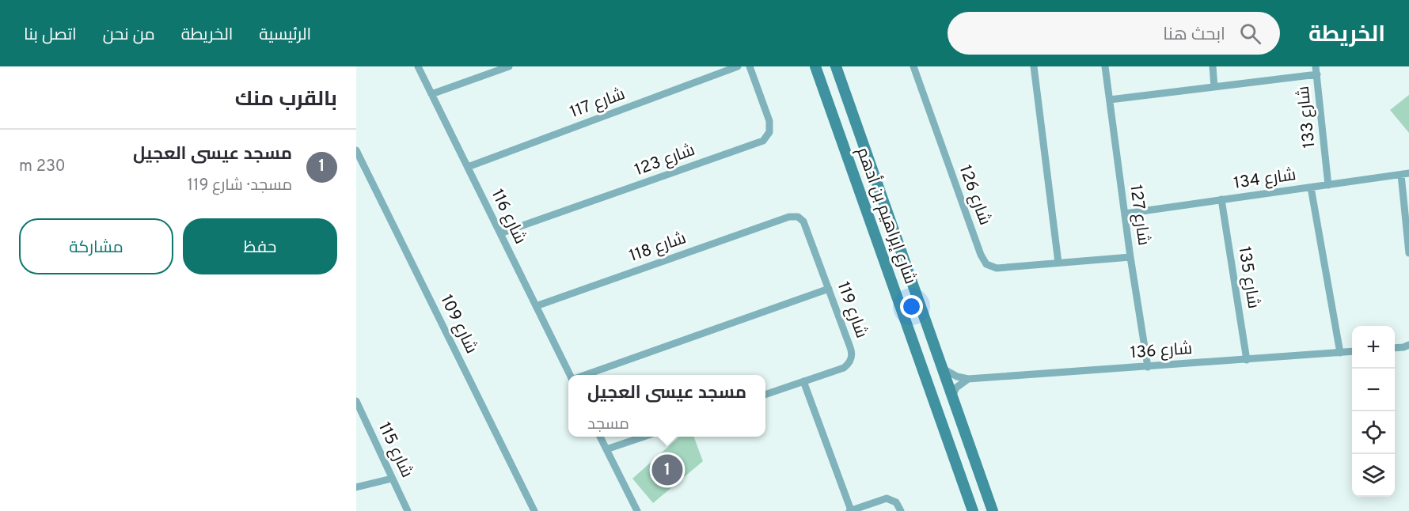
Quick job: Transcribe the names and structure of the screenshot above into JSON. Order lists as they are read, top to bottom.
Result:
{
  "streets": {
    "street": [
      "شارع 117",
      "شارع 133",
      "شارع 123",
      "شارع 134",
      "شارع 126",
      "شارع 127",
      "شارع إبراهيم بن أدهم",
      "شارع 116",
      "شارع 118",
      "شارع 135",
      "شارع 119",
      "شارع 109",
      "شارع 136",
      "شارع 115"
    ]
  },
  "crossings": [
    ["شارع 117", "شارع 116"],
    ["شارع 133", "شارع 134"],
    ["شارع 133", "شارع 127"],
    ["شارع 123", "شارع 116"],
    ["شارع 134", "شارع 127"],
    ["شارع 134", "شارع 135"],
    ["شارع 126", "شارع 127"],
    ["شارع 127", "شارع 136"],
    ["شارع إبراهيم بن أدهم", "شارع 136"],
    ["شارع 116", "شارع 118"],
    ["شارع 118", "شارع 119"],
    ["شارع 135", "شارع 136"]
  ],
  "page": {
    "header": "الخريطة",
    "search": "ابحث هنا",
    "nav": [
      "الرئيسية",
      "الخريطة",
      "من نحن",
      "اتصل بنا"
    ],
    "heading": "بالقرب منك",
    "list": [
      {
        "mark": "1",
        "name": "مسجد عيسى العجيل",
        "note": "مسجد · شارع 119",
        "value": "230 m"
      }
    ],
    "buttons": ["حفظ", "مشاركة"],
    "map_buttons": ["+", "−"],
    "popup": ["مسجد عيسى العجيل", "مسجد"],
    "pins": "1"
  }
}
